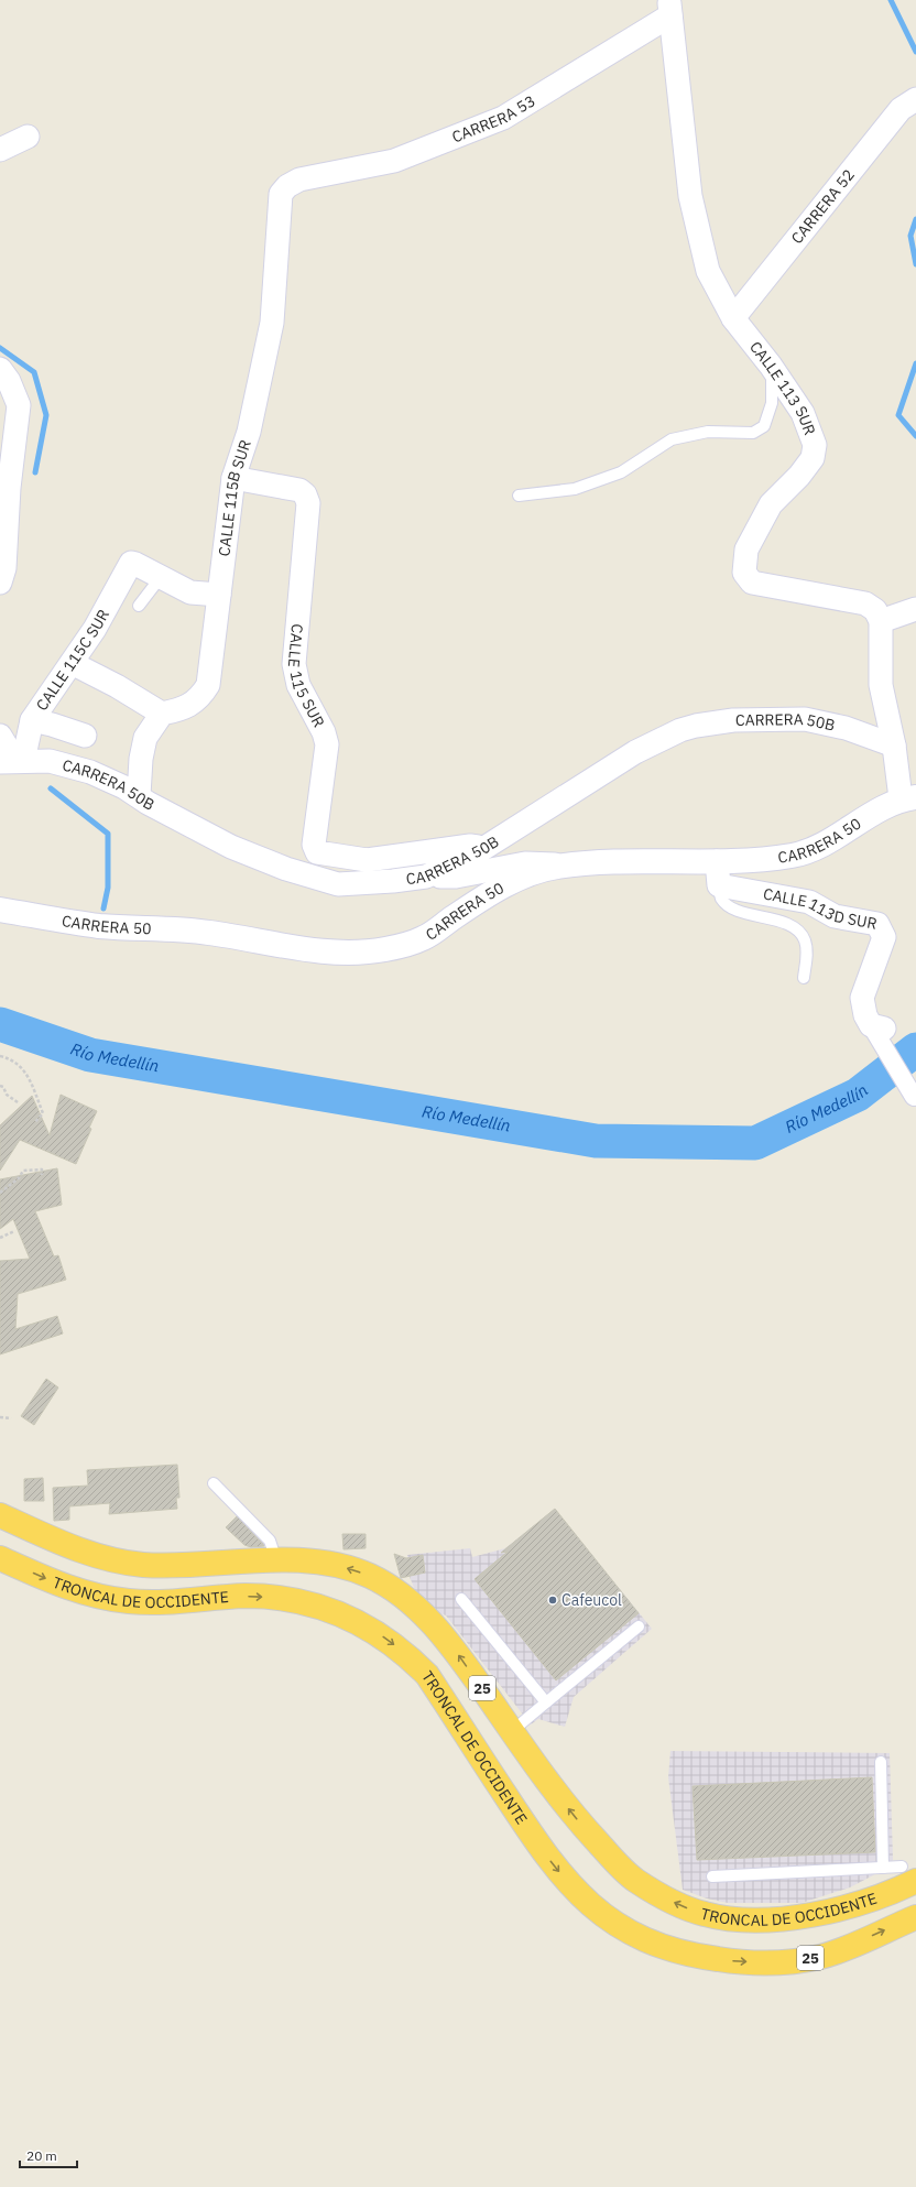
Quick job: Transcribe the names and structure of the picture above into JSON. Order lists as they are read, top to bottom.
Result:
{
  "streets": {
    "highway": ["TRONCAL DE OCCIDENTE", "25"],
    "main road": ["CARRERA 50"],
    "street": [
      "CARRERA 53",
      "CARRERA 52",
      "CALLE 113 SUR",
      "CALLE 115B SUR",
      "CALLE 115C SUR",
      "CALLE 115 SUR",
      "CARRERA 50B",
      "CALLE 113D SUR"
    ]
  },
  "crossings": [
    ["CARRERA 53", "CALLE 113 SUR"],
    ["CARRERA 53", "CALLE 115B SUR"],
    ["CARRERA 52", "CALLE 113 SUR"],
    ["CALLE 115B SUR", "CALLE 115 SUR"],
    ["CALLE 115C SUR", "CARRERA 50B"],
    ["CALLE 115 SUR", "CARRERA 50B"]
  ],
  "water": ["Río Medellín"],
  "places": ["Cafeucol"],
  "scale_bar": "20 m"
}
